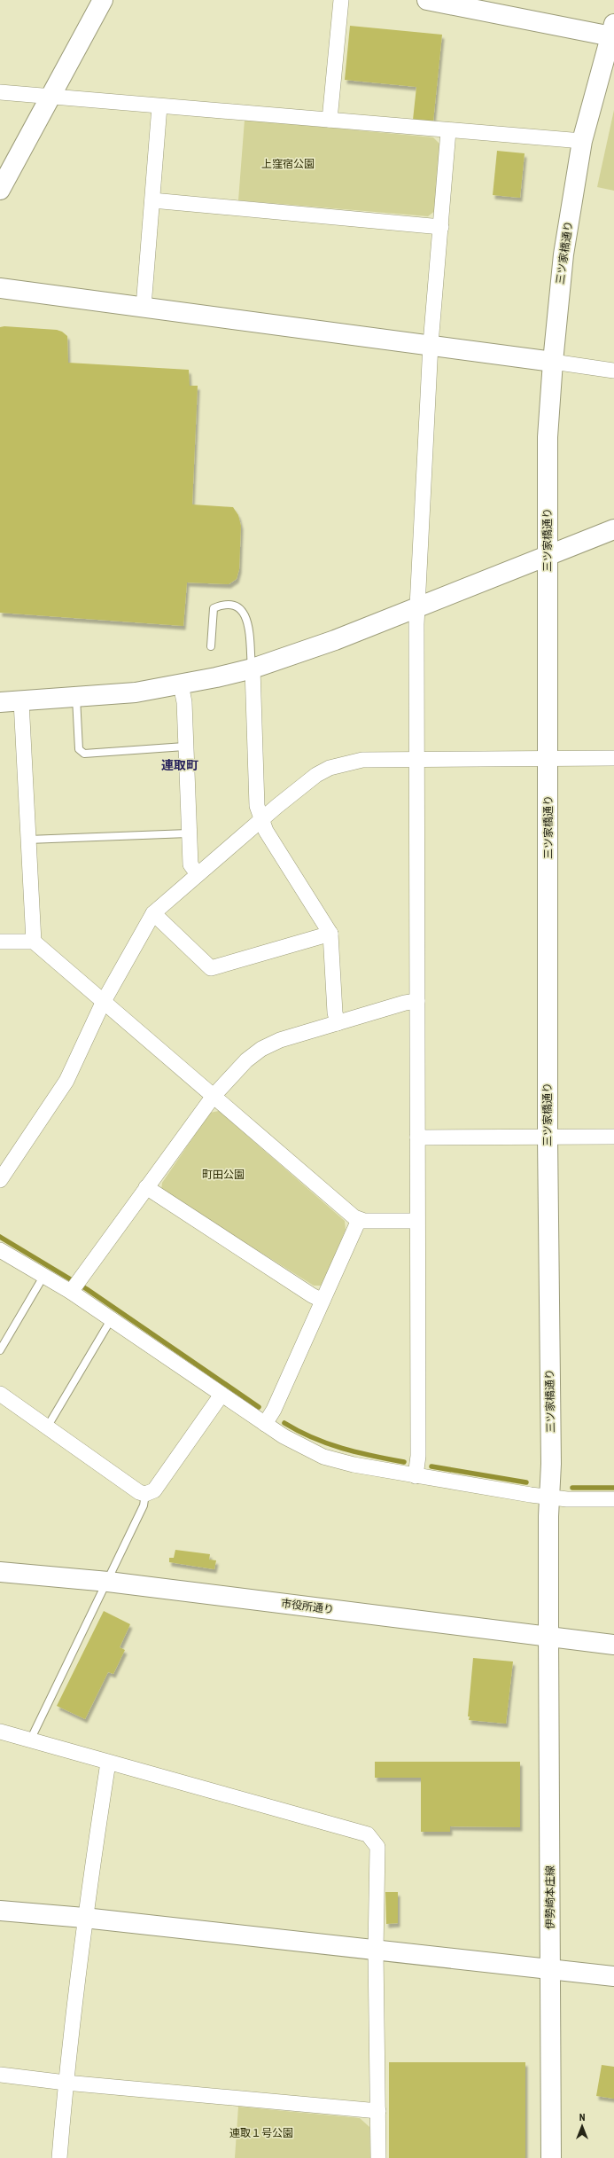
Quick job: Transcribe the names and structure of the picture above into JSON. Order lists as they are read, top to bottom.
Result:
{
  "streets": {
    "main road": ["三ツ家橋通り", "市役所通り", "伊勢崎本庄線"]
  },
  "crossings": [
    ["三ツ家橋通り", "市役所通り"],
    ["三ツ家橋通り", "伊勢崎本庄線"],
    ["市役所通り", "伊勢崎本庄線"]
  ],
  "districts": ["連取町"],
  "parks": ["上窪宿公園", "町田公園", "連取１号公園"],
  "north": "top"
}
